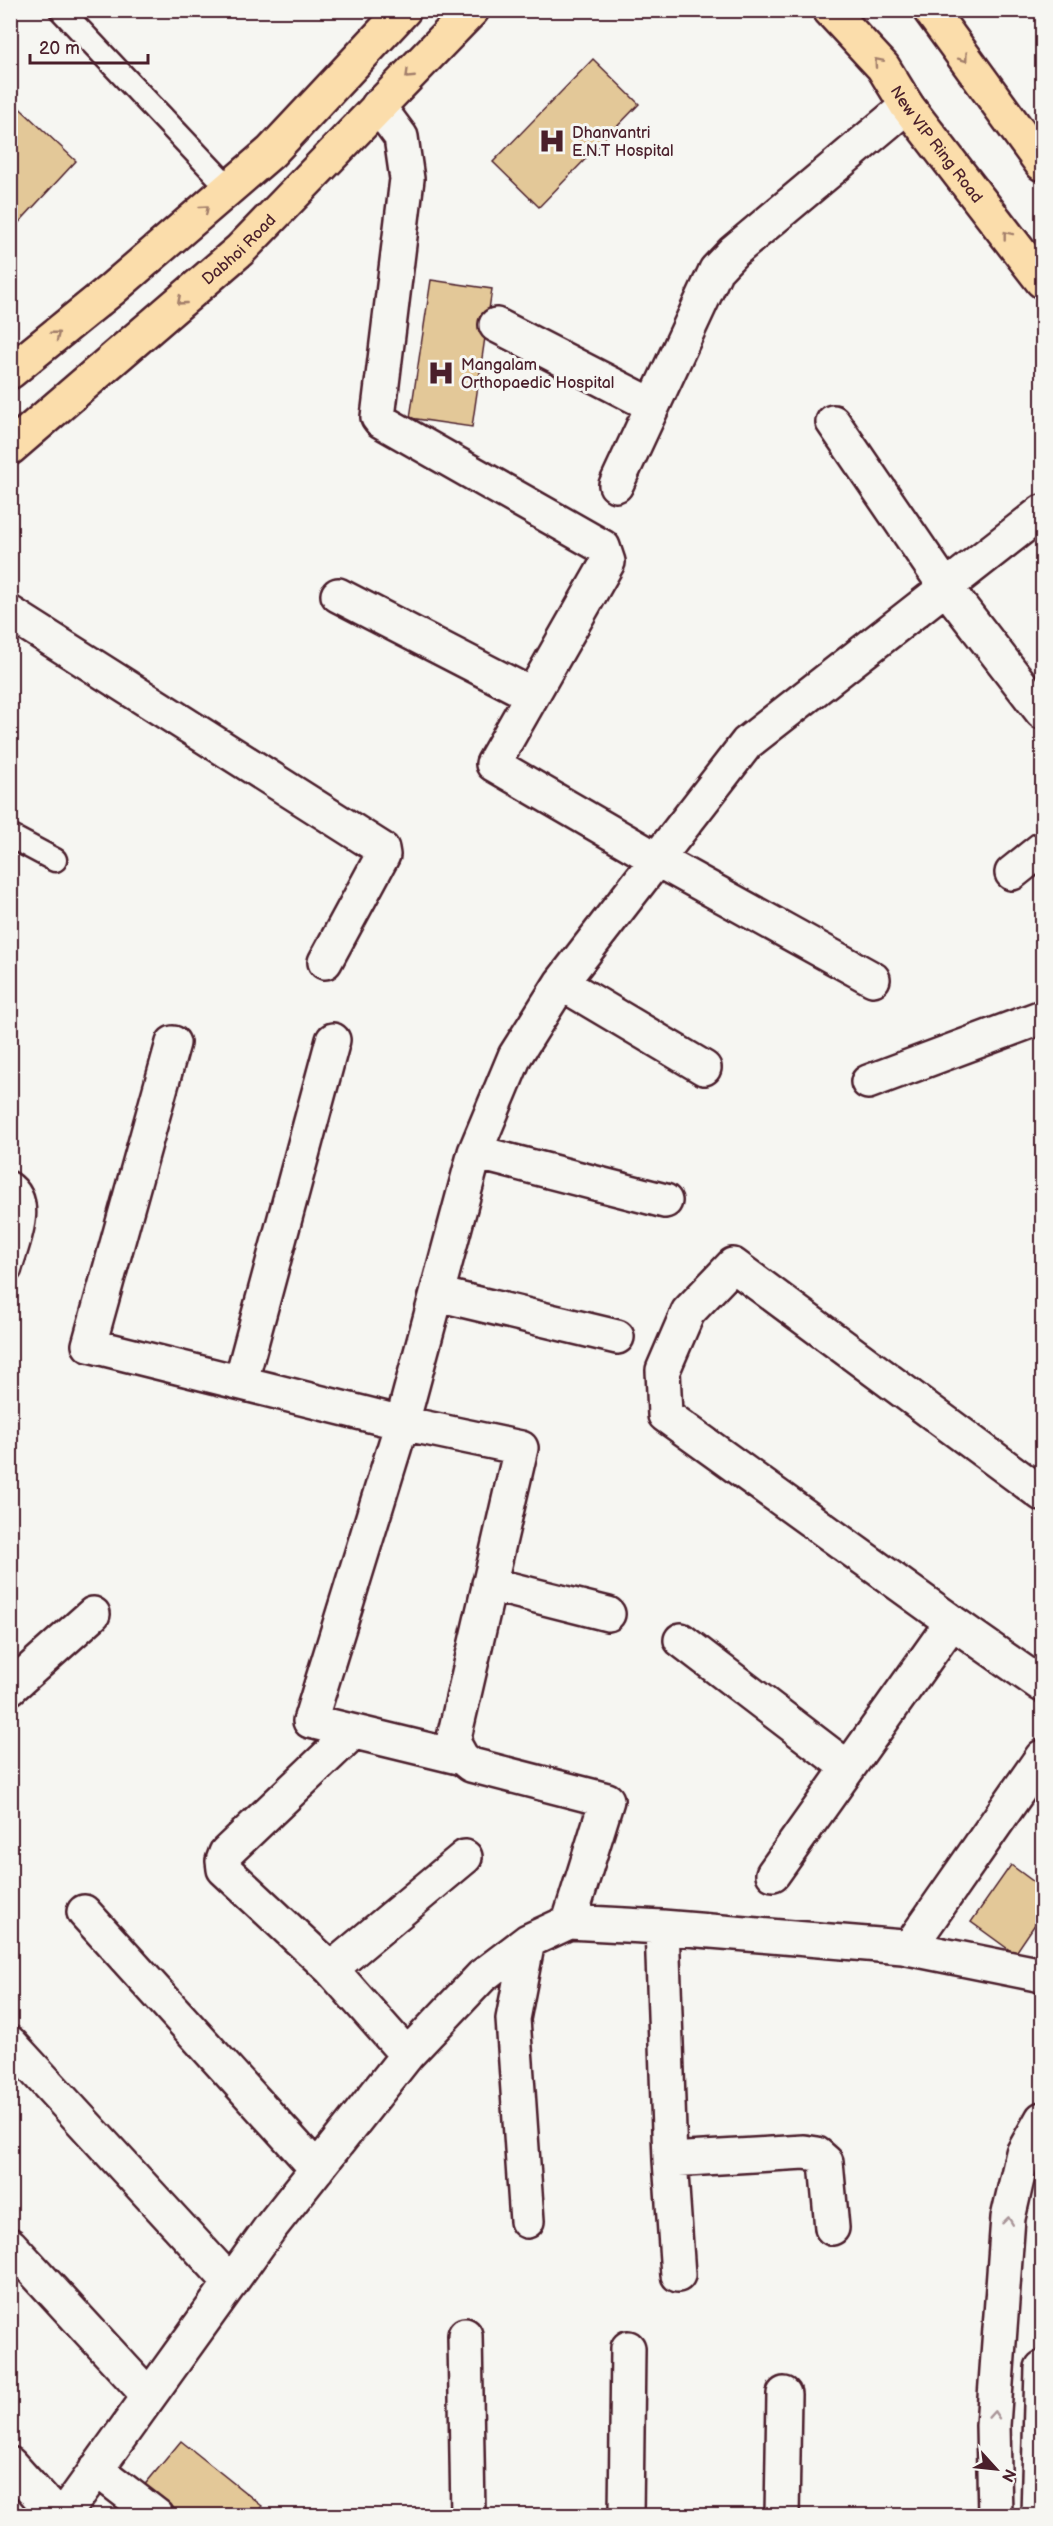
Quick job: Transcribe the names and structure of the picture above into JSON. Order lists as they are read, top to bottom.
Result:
{
  "streets": {
    "main road": ["New VIP Ring Road", "Dabhoi Road"]
  },
  "places": {
    "hospital": ["Dhanvantri E.N.T Hospital", "Mangalam Orthopaedic Hospital"]
  },
  "scale_bar": "20 m",
  "north": "bottom right"
}
